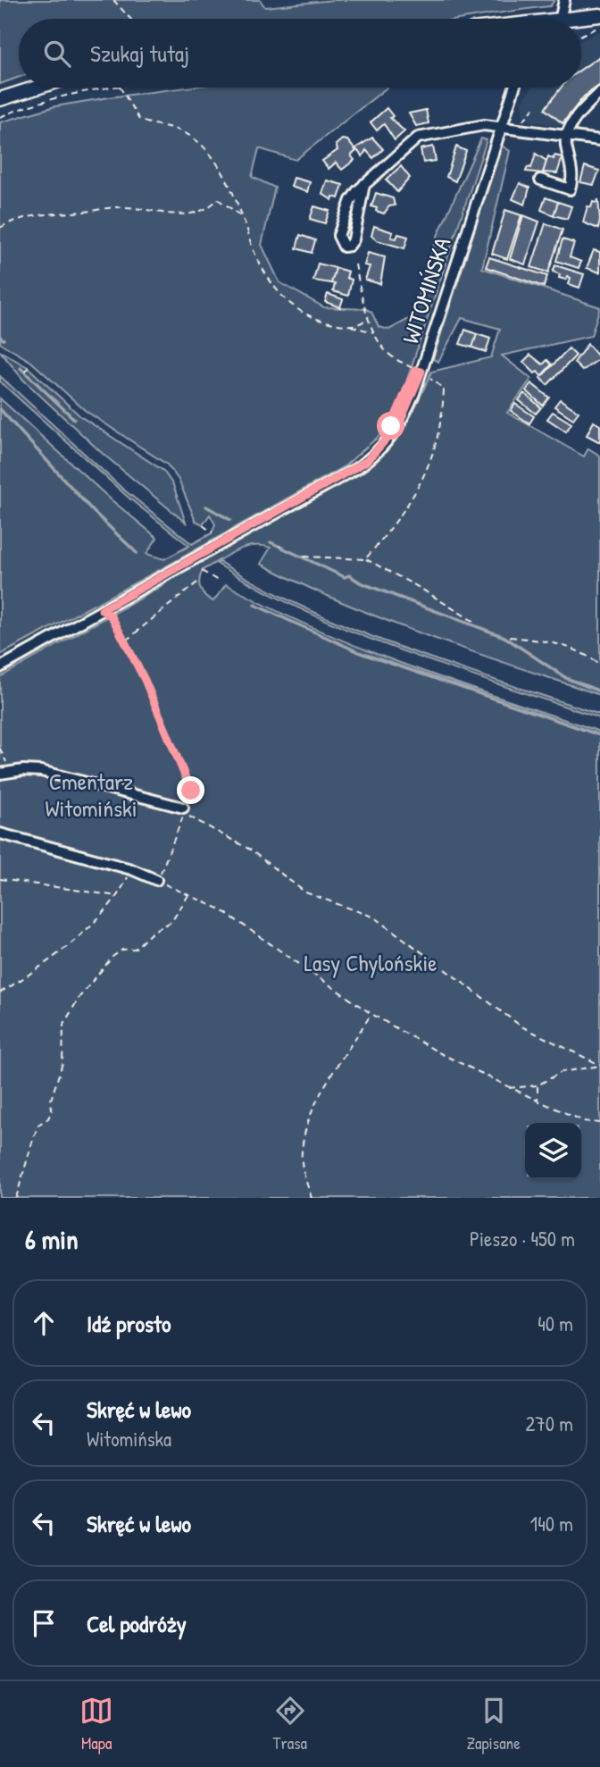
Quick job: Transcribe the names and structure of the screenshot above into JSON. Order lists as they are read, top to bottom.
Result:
{
  "streets": {
    "street": ["WITOMIŃSKA"]
  },
  "parks": ["Cmentarz Witomiński", "Lasy Chylońskie"],
  "page": {
    "search": "Szukaj tutaj",
    "heading": ["6 min", "Pieszo · 450 m"],
    "list": [
      ["Idź prosto", "40 m"],
      ["Skręć w lewo", "Witomińska", "270 m"],
      ["Skręć w lewo", "140 m"],
      "Cel podróży"
    ],
    "nav": ["Mapa", "Trasa", "Zapisane"]
  }
}
